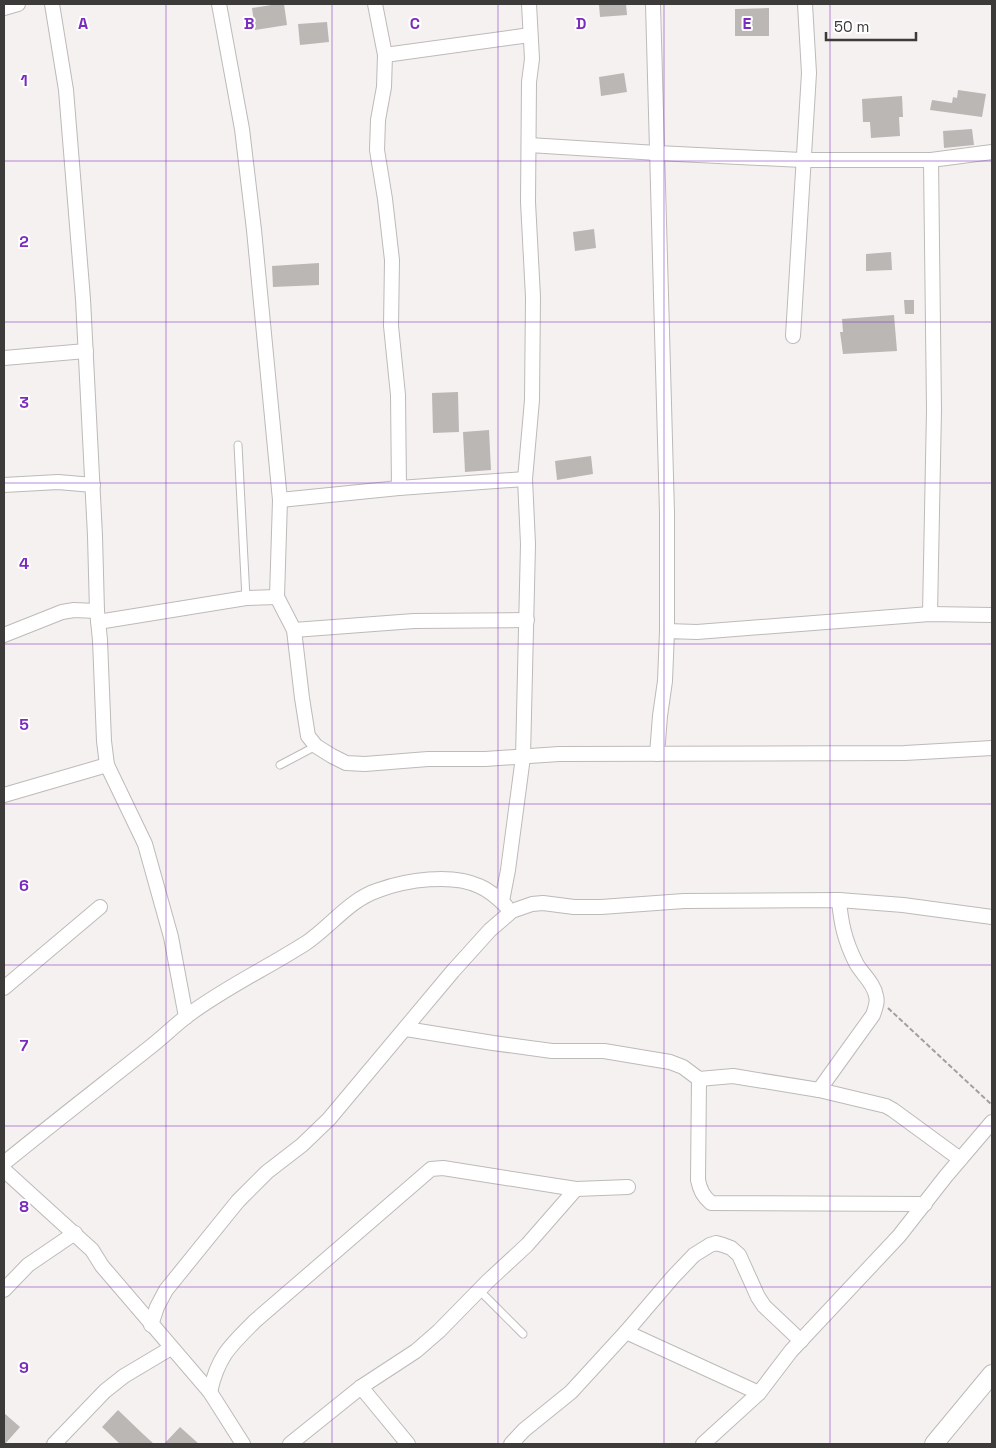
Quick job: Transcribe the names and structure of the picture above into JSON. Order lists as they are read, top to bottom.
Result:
{
  "scale_bar": "50 m",
  "grid": {
    "columns": [
      "A",
      "B",
      "C",
      "D",
      "E"
    ],
    "rows": [
      "1",
      "2",
      "3",
      "4",
      "5",
      "6",
      "7",
      "8",
      "9"
    ]
  }
}
